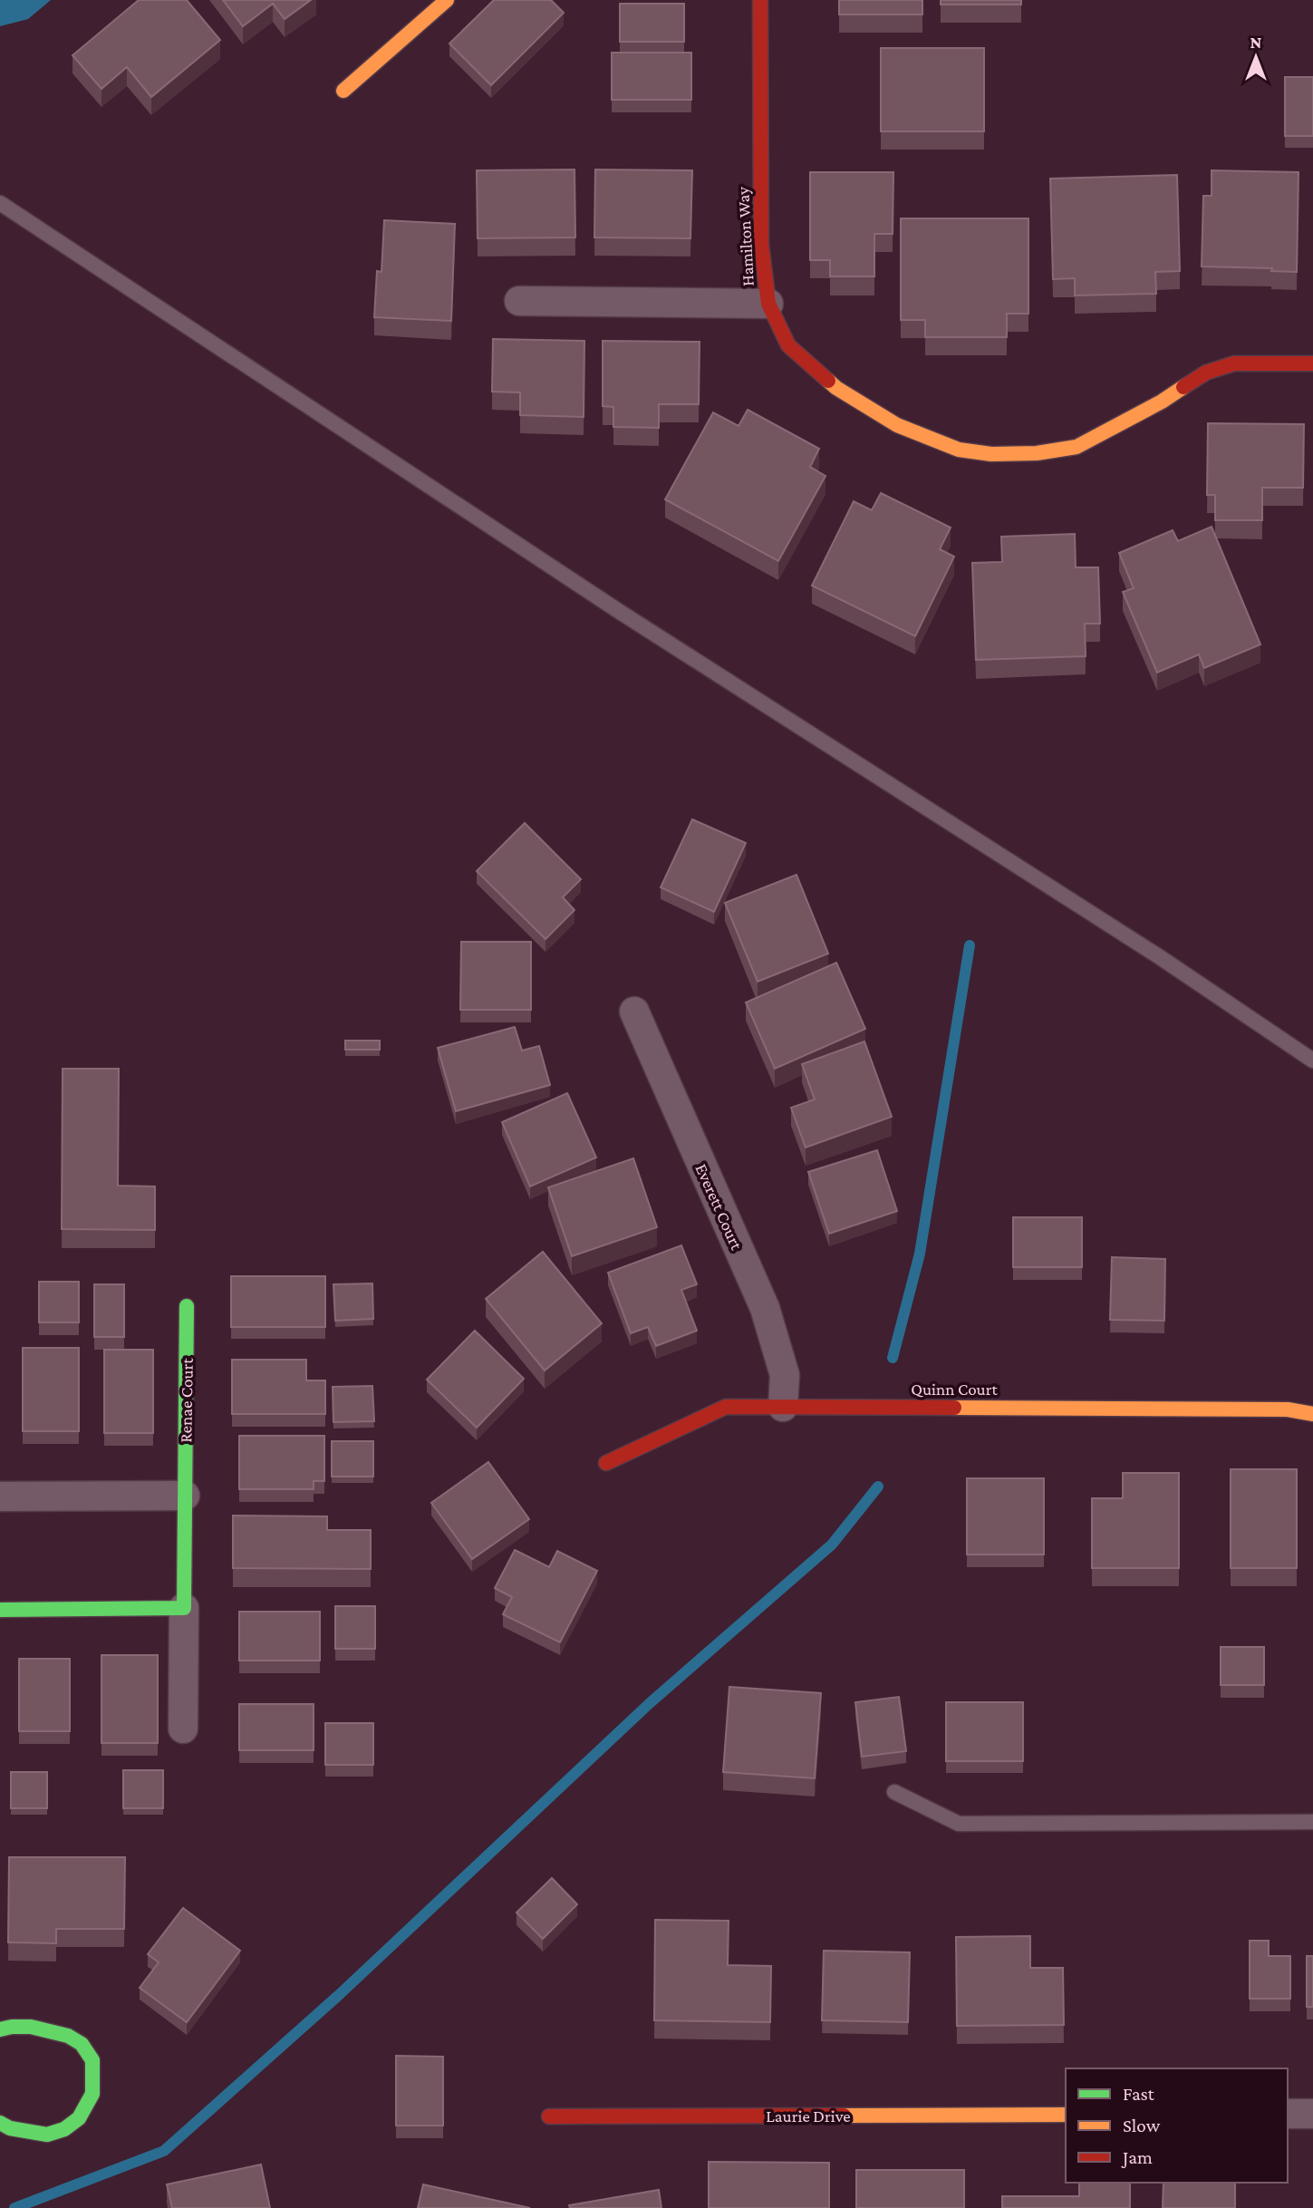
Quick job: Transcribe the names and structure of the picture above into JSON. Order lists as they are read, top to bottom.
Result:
{
  "streets": {
    "street": [
      "Hamilton Way",
      "Everett Court",
      "Quinn Court",
      "Renae Court",
      "Laurie Drive"
    ]
  },
  "crossings": [
    ["Everett Court", "Quinn Court"]
  ],
  "legend": ["Fast", "Slow", "Jam"],
  "north": "top"
}
